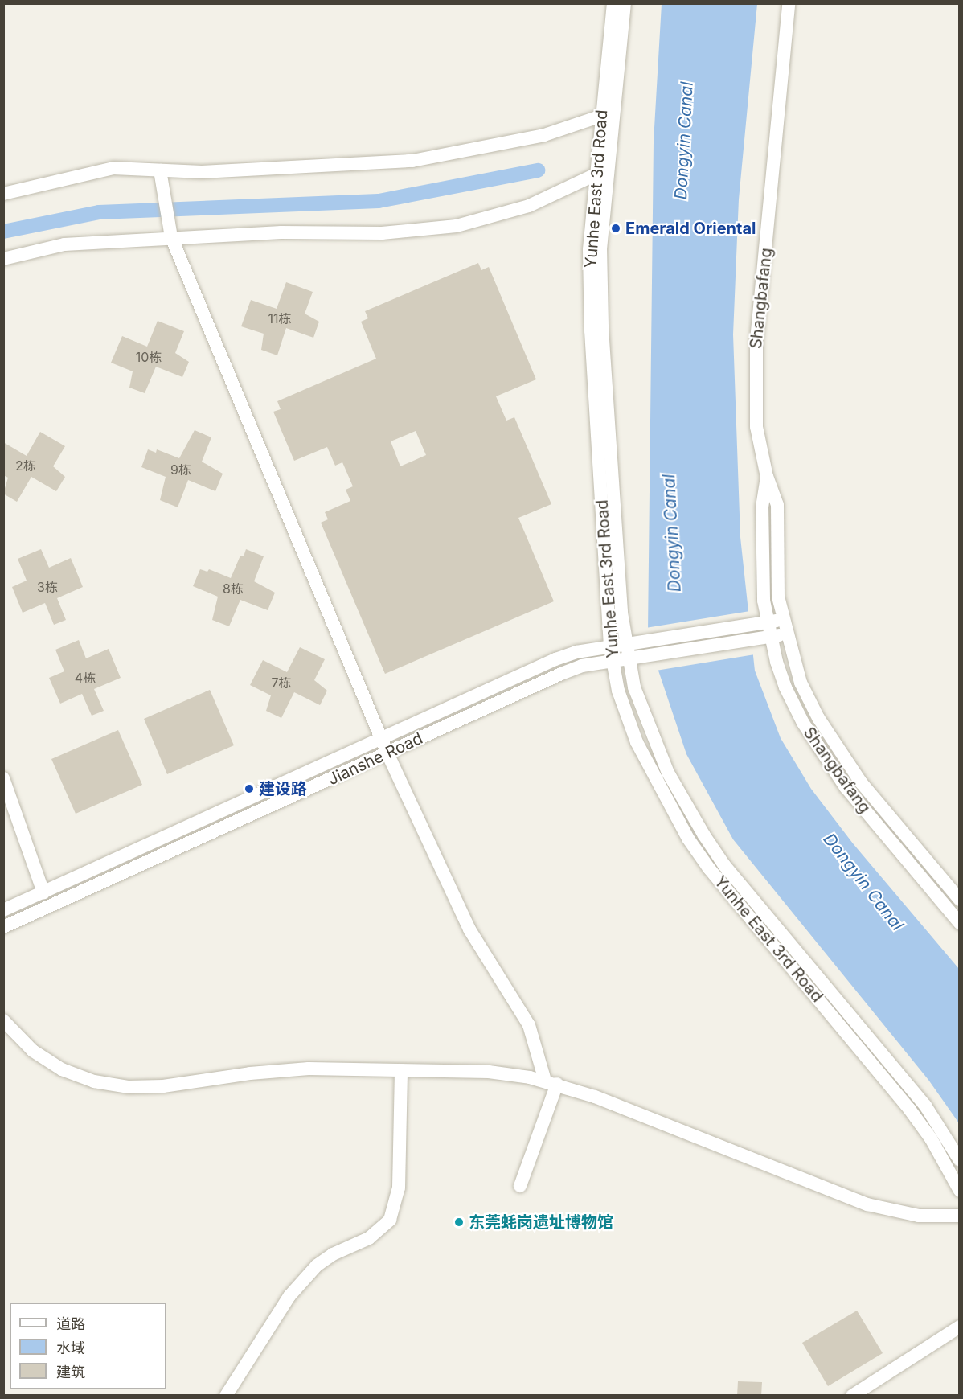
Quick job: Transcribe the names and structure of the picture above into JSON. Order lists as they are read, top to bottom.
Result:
{
  "streets": {
    "street": ["Yunhe East 3rd Road", "Shangbafang", "Jianshe Road"]
  },
  "crossings": [
    ["Yunhe East 3rd Road", "Jianshe Road"],
    ["Shangbafang", "Jianshe Road"]
  ],
  "water": ["Dongyin Canal"],
  "places": ["Emerald Oriental", "建设路", "东莞蚝岗遗址博物馆"],
  "house_numbers": [
    "11栋",
    "10栋",
    "2栋",
    "9栋",
    "3栋",
    "8栋",
    "4栋",
    "7栋"
  ],
  "legend": ["道路", "水域", "建筑"]
}
